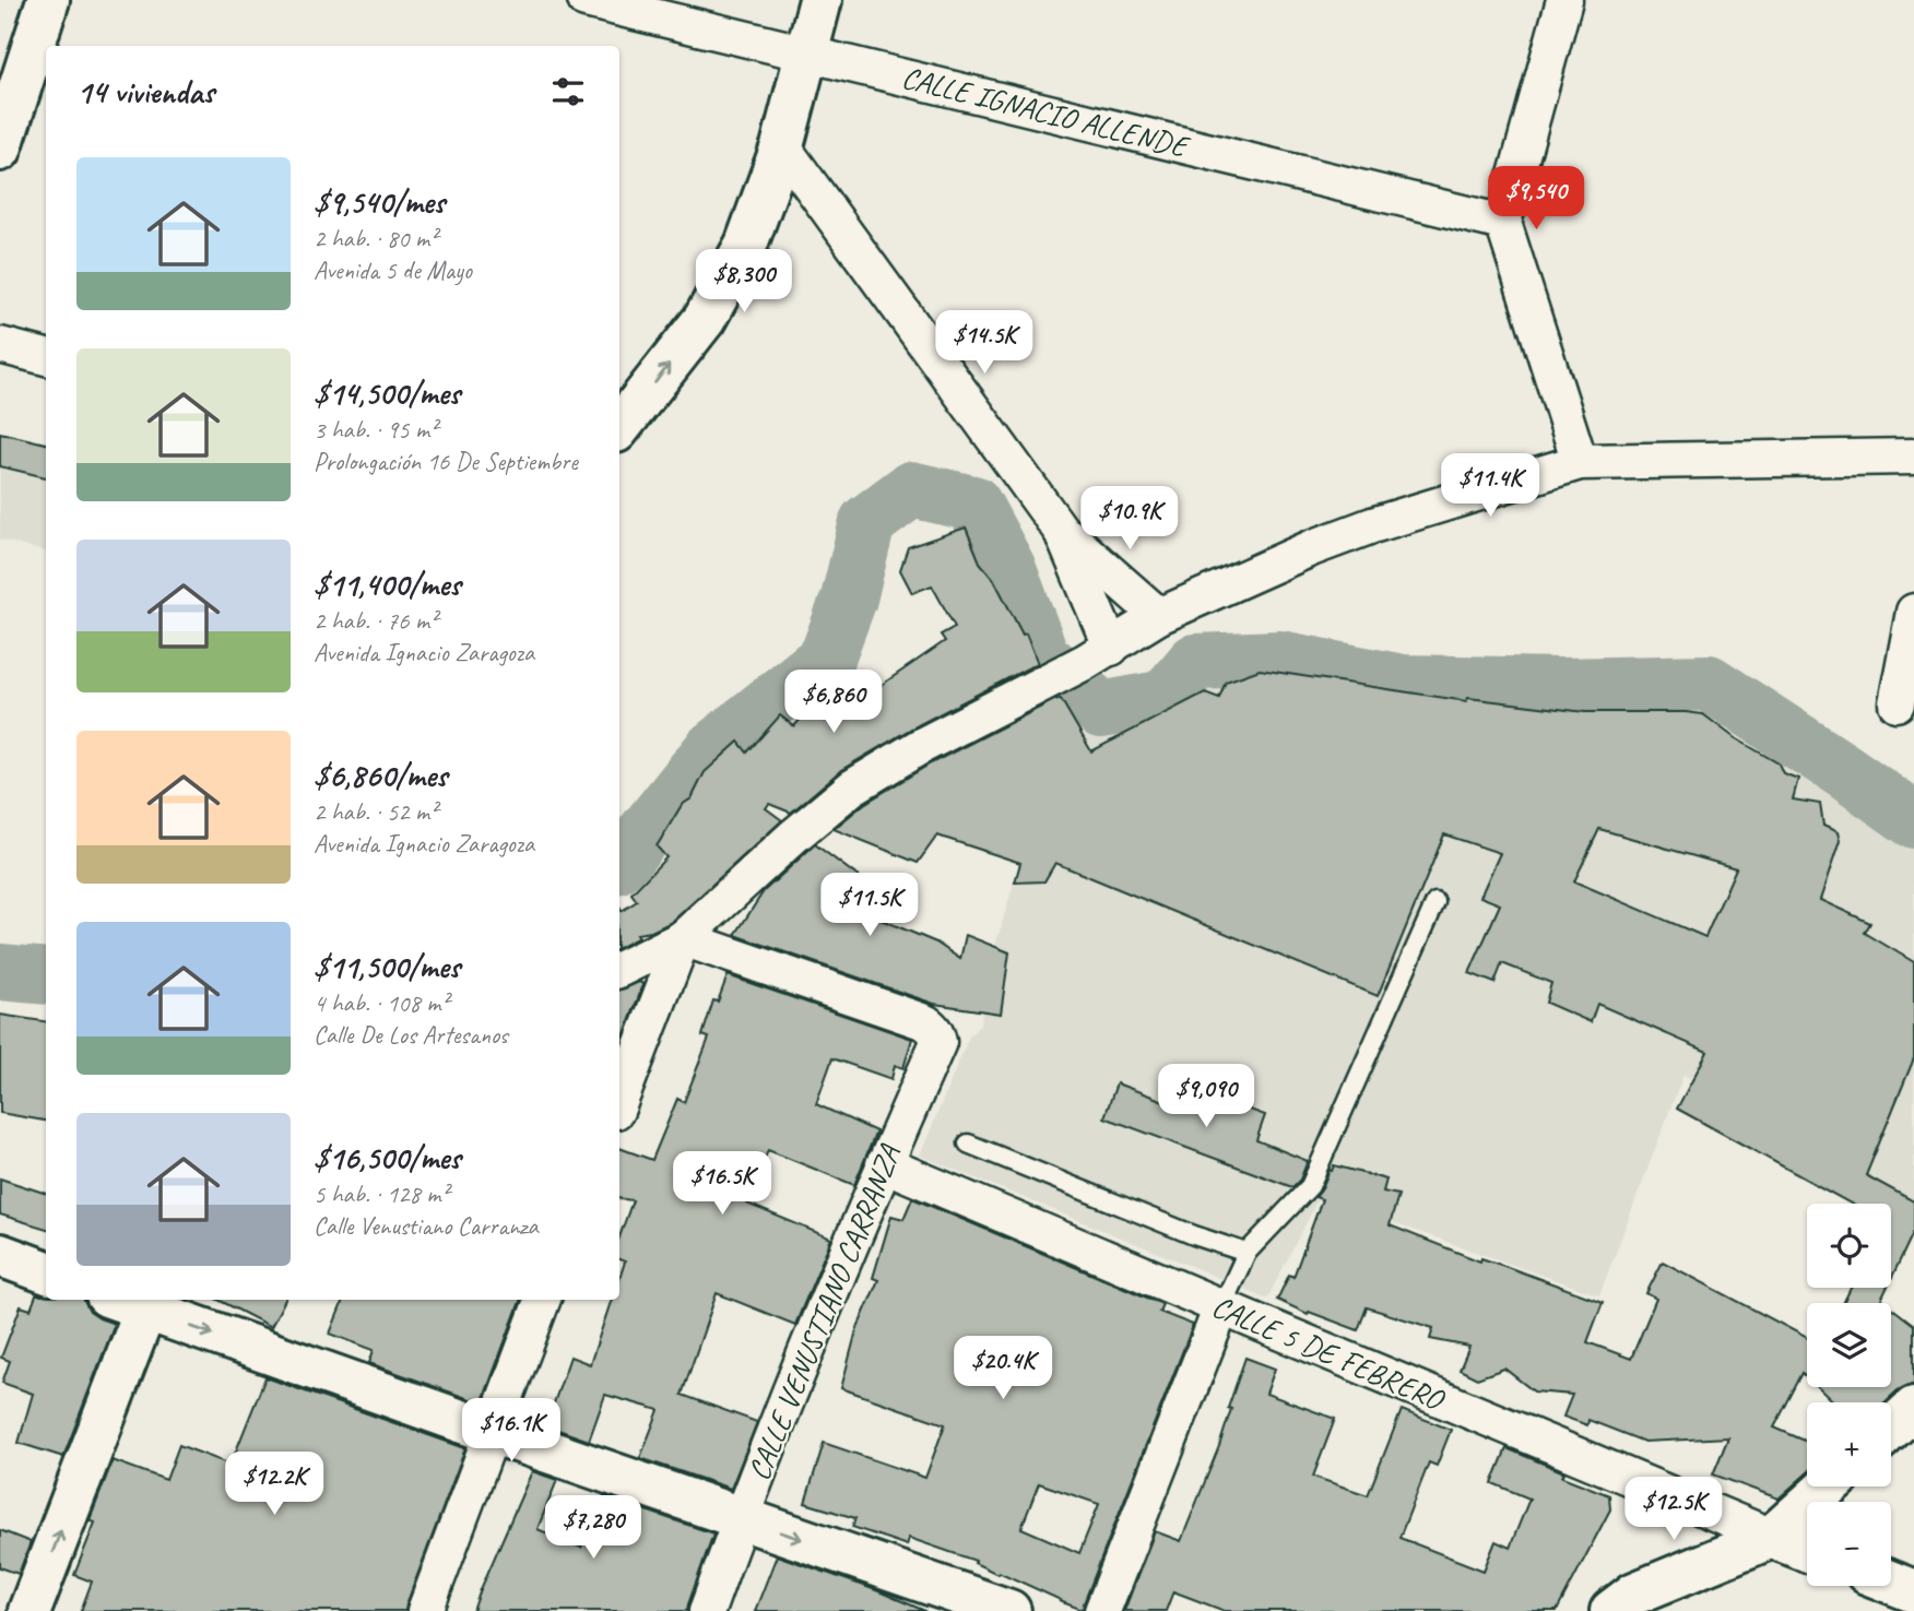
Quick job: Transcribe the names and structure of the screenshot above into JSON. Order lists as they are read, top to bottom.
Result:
{
  "streets": {
    "street": ["CALLE IGNACIO ALLENDE", "CALLE VENUSTIANO CARRANZA", "CALLE 5 DE FEBRERO"]
  },
  "crossings": [
    ["CALLE VENUSTIANO CARRANZA", "CALLE 5 DE FEBRERO"]
  ],
  "page": {
    "heading": "14 viviendas",
    "list": [
      {
        "name": "$9,540/mes",
        "note": "2 hab. · 80 m² · Avenida 5 de Mayo"
      },
      {
        "name": "$14,500/mes",
        "note": "3 hab. · 95 m² · Prolongación 16 De Septiembre"
      },
      {
        "name": "$11,400/mes",
        "note": "2 hab. · 76 m² · Avenida Ignacio Zaragoza"
      },
      {
        "name": "$6,860/mes",
        "note": "2 hab. · 52 m² · Avenida Ignacio Zaragoza"
      },
      {
        "name": "$11,500/mes",
        "note": "4 hab. · 108 m² · Calle De Los Artesanos"
      },
      {
        "name": "$16,500/mes",
        "note": "5 hab. · 128 m² · Calle Venustiano Carranza"
      }
    ],
    "price": [
      "$9,540",
      "$8,300",
      "$14.5K",
      "$11.4K",
      "$10.9K",
      "$6,860",
      "$11.5K",
      "$9,090",
      "$16.5K",
      "$20.4K",
      "$16.1K",
      "$12.2K",
      "$12.5K",
      "$7,280"
    ],
    "map_buttons": ["+", "−"]
  }
}
